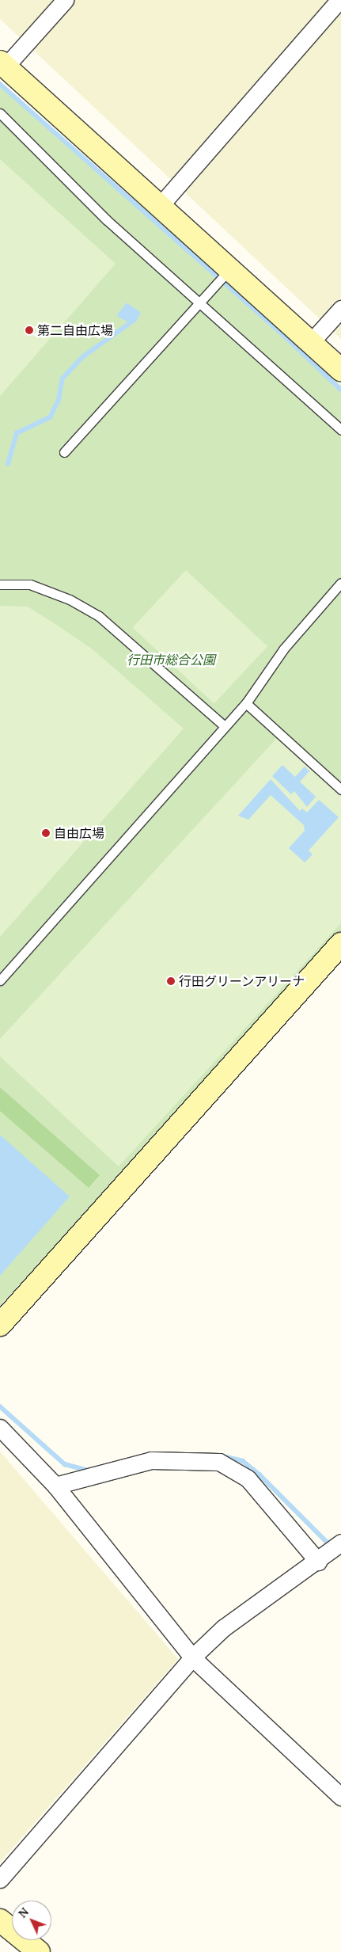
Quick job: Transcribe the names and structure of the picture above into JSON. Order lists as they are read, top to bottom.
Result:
{
  "parks": ["行田市総合公園"],
  "places": ["第二自由広場", "自由広場", "行田グリーンアリーナ"],
  "north": "top left"
}
